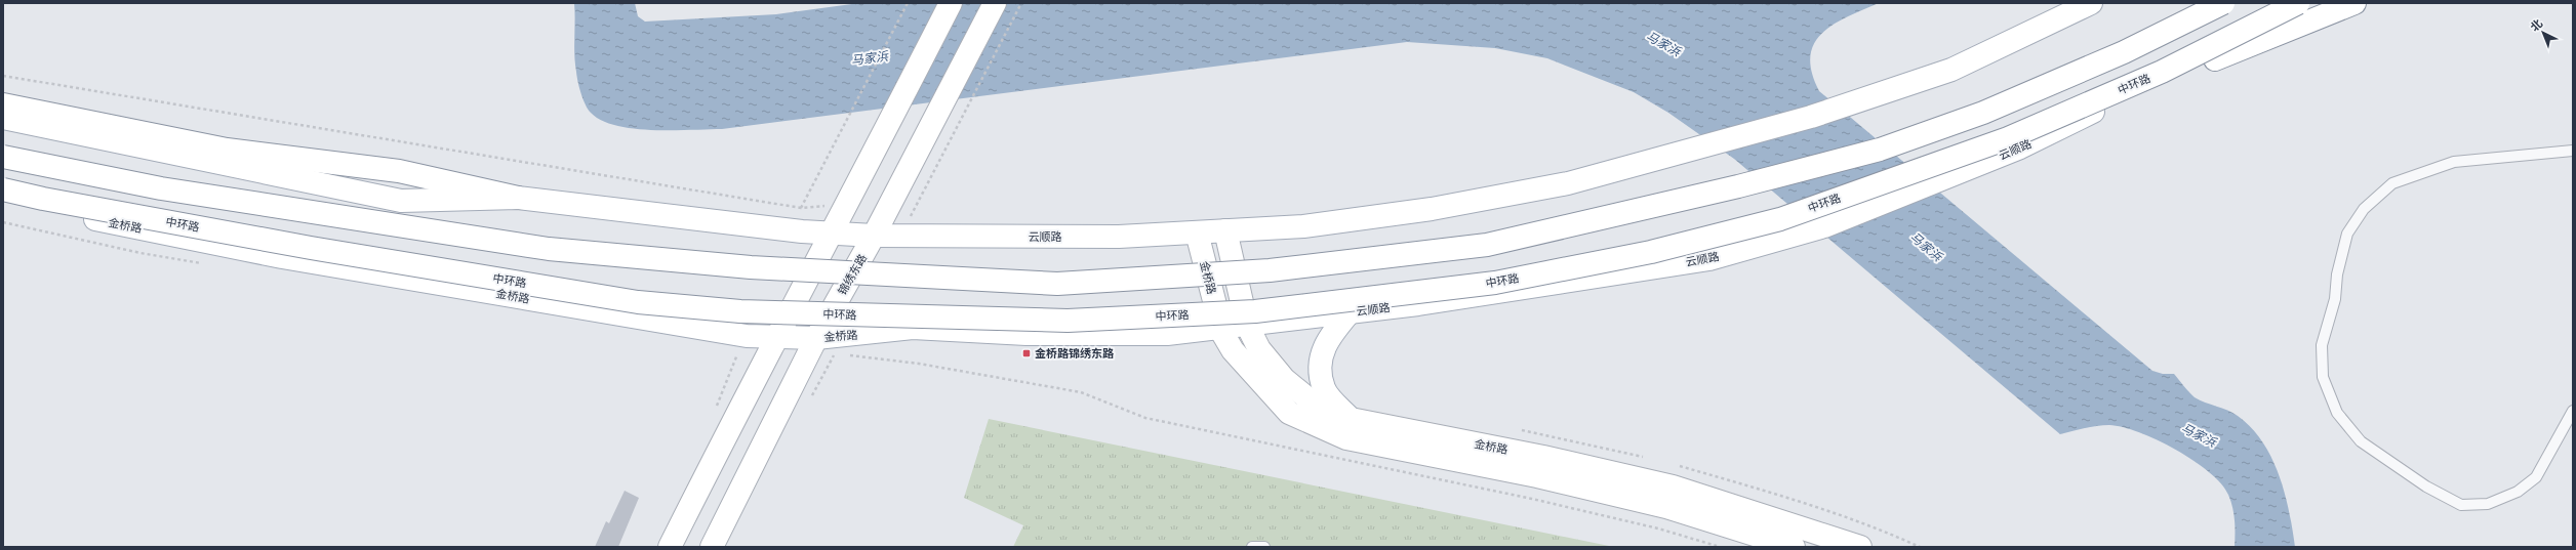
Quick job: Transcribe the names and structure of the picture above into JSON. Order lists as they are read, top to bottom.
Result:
{
  "streets": {
    "main road": [
      "中环路",
      "云顺路",
      "金桥路",
      "锦绣东路"
    ]
  },
  "crossings": [
    ["云顺路", "金桥路"],
    ["云顺路", "锦绣东路"],
    ["金桥路", "锦绣东路"]
  ],
  "water": ["马家浜"],
  "places": {
    "transit": ["金桥路锦绣东路"]
  },
  "north": "top left"
}
